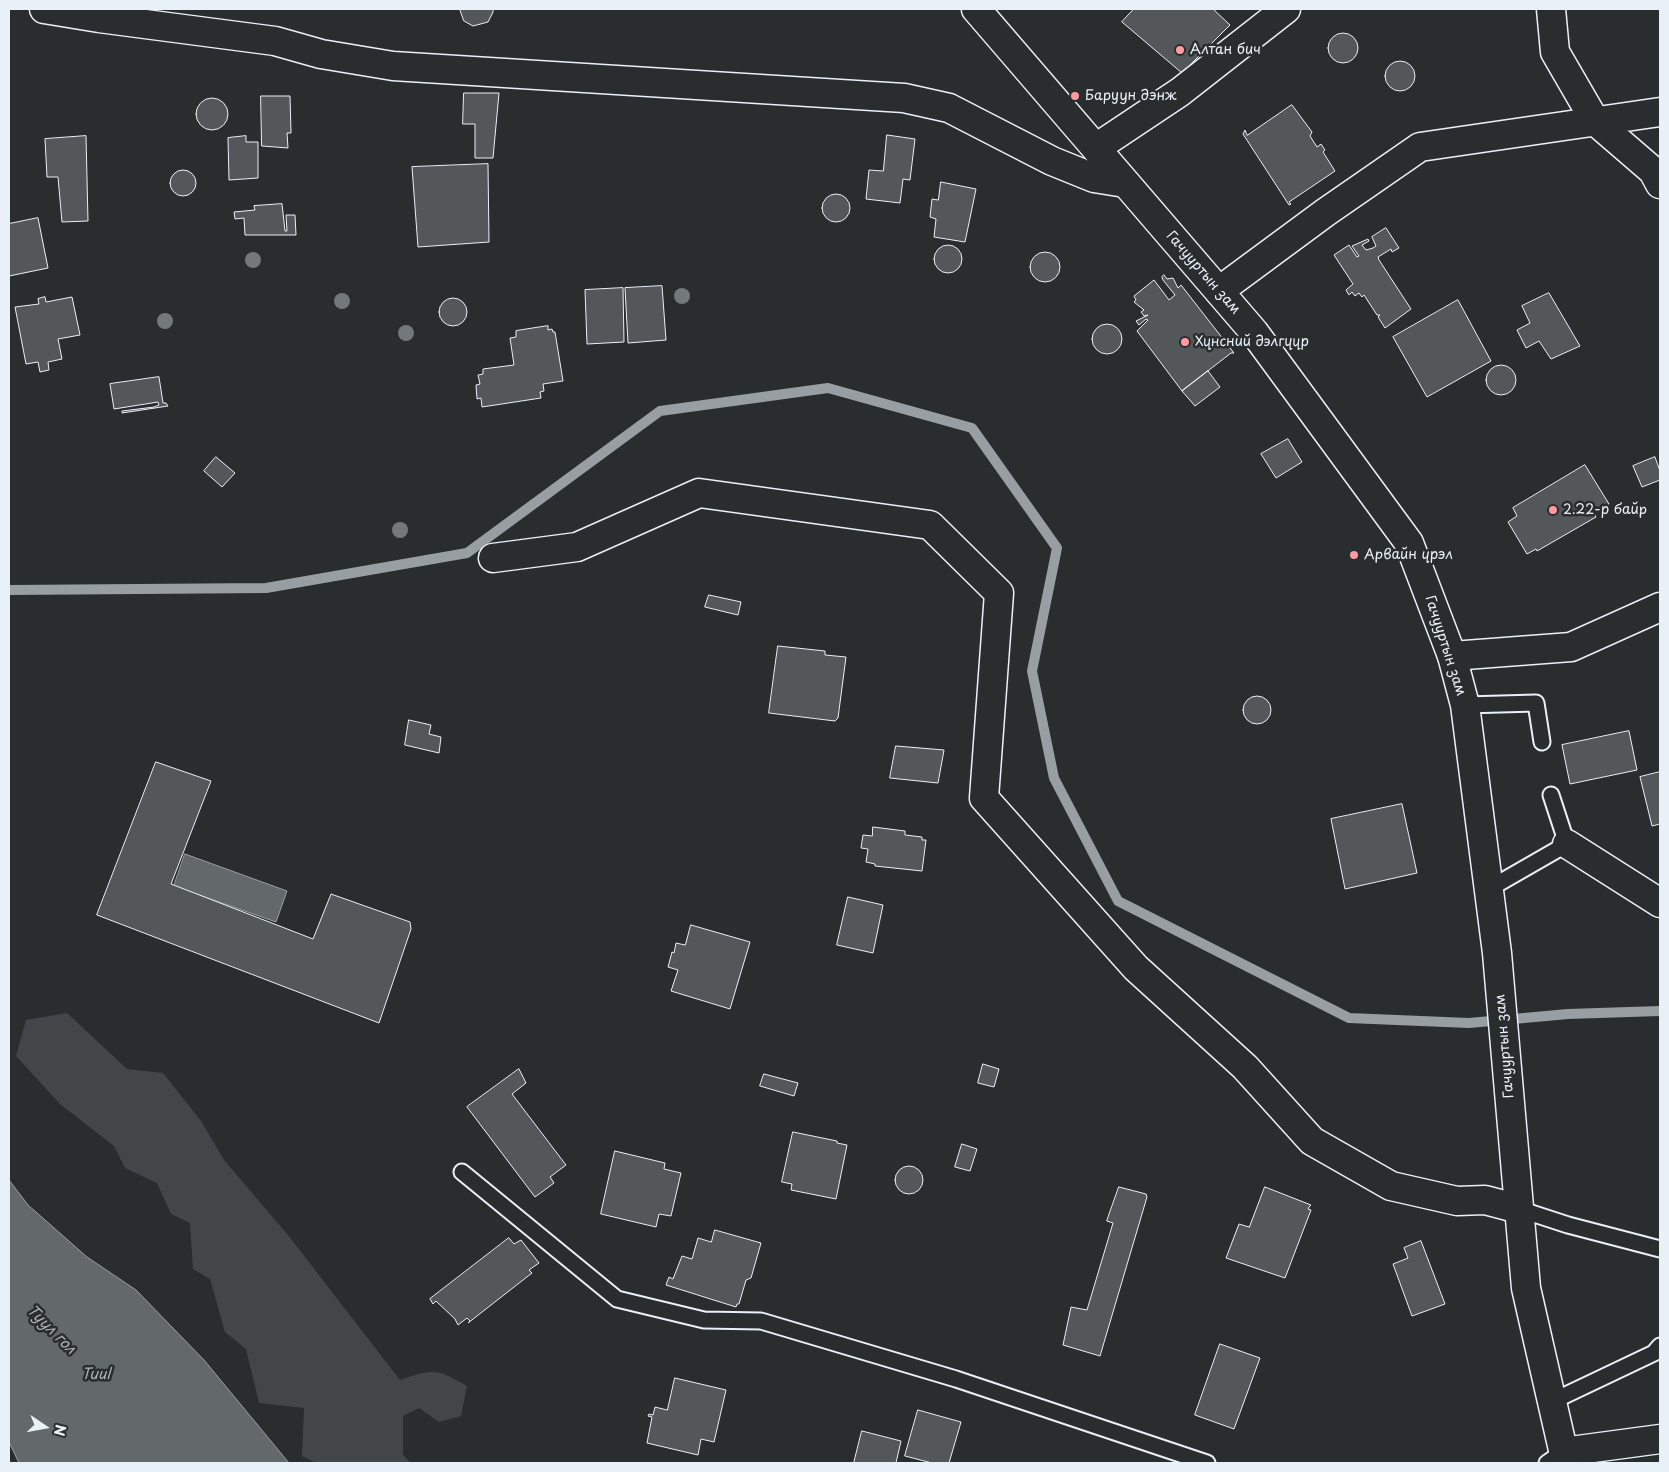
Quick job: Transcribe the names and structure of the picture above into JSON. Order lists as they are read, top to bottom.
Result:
{
  "streets": {
    "street": ["Гачууртын зам"]
  },
  "water": ["Туул гол", "Tuul"],
  "places": [
    "Алтан бич",
    "Баруун дэнж",
    "Хүнсний дэлгүүр",
    "2.22-р байр",
    "Арвайн үрэл"
  ],
  "north": "right"
}
